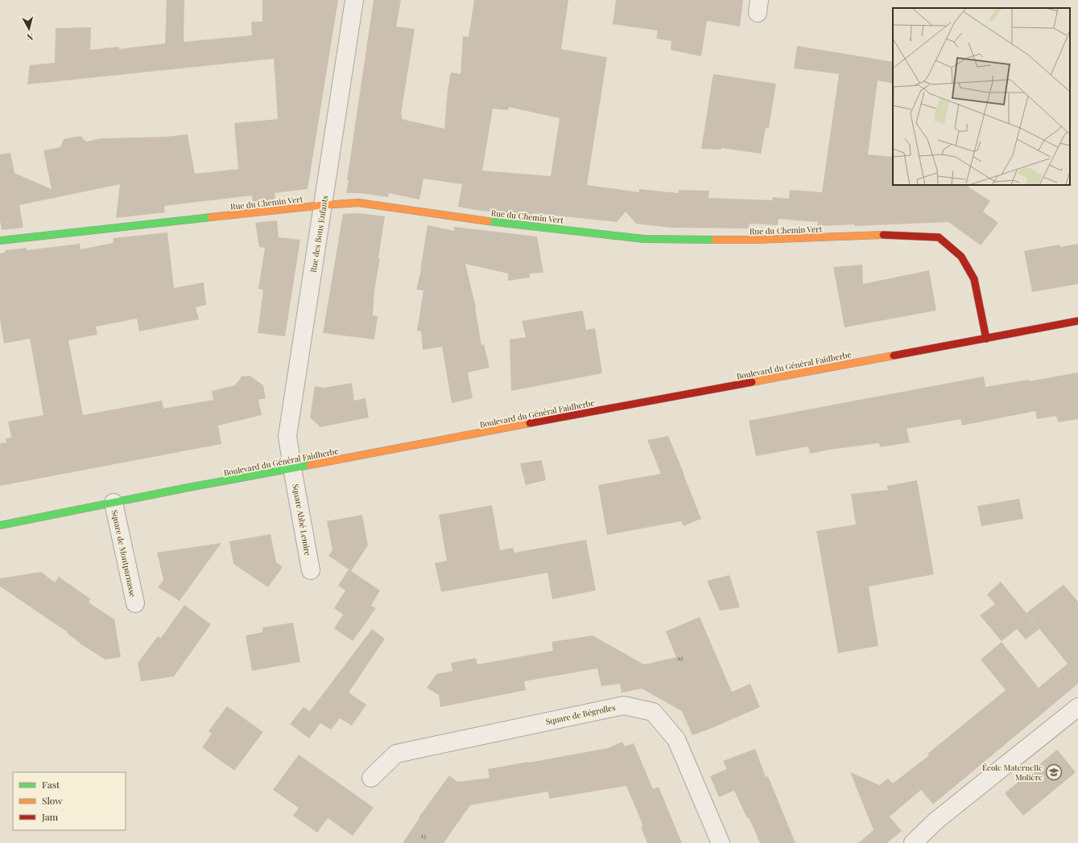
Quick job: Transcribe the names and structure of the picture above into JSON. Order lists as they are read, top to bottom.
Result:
{
  "streets": {
    "main road": ["Rue du Chemin Vert", "Boulevard du Général Faidherbe"],
    "street": [
      "Rue des Bons Enfants",
      "Square Abbé Lemire",
      "Square de Montparnasse",
      "Square de Bégrolles"
    ]
  },
  "crossings": [
    ["Rue du Chemin Vert", "Rue des Bons Enfants"],
    ["Rue du Chemin Vert", "Boulevard du Général Faidherbe"],
    ["Rue des Bons Enfants", "Boulevard du Général Faidherbe"],
    ["Rue des Bons Enfants", "Square Abbé Lemire"],
    ["Boulevard du Général Faidherbe", "Square Abbé Lemire"],
    ["Boulevard du Général Faidherbe", "Square de Montparnasse"]
  ],
  "places": {
    "school or university": ["École Maternelle Molière"]
  },
  "house_numbers": ["12", "13"],
  "legend": ["Fast", "Slow", "Jam"],
  "north": "bottom"
}
